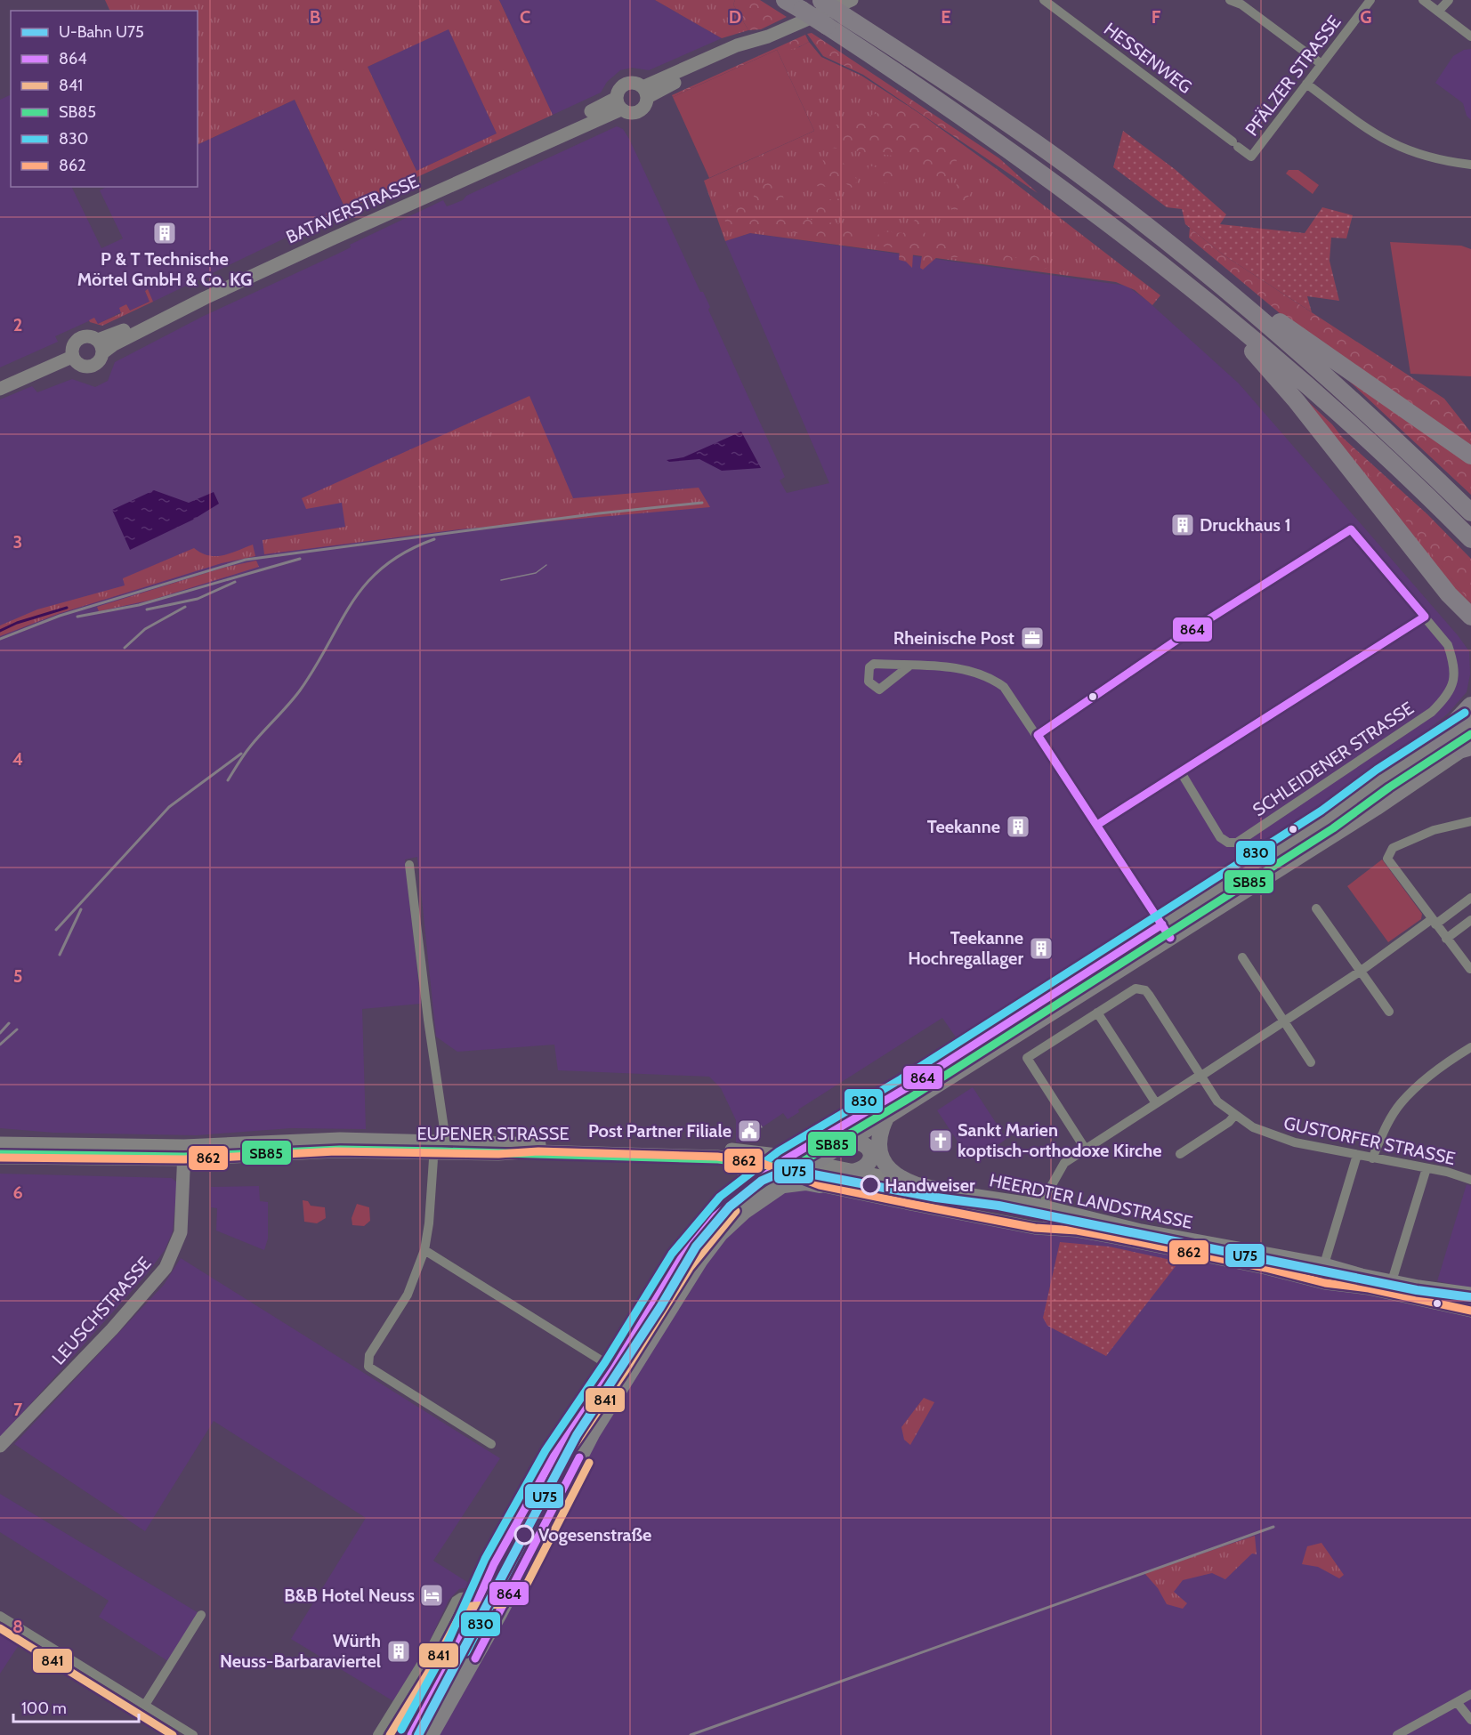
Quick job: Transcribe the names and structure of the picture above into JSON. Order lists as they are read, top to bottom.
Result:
{
  "streets": {
    "main road": [
      "BATAVERSTRASSE",
      "EUPENER STRASSE",
      "HEERDTER LANDSTRASSE",
      "LEUSCHSTRASSE"
    ],
    "street": [
      "HESSENWEG",
      "PFÄLZER STRASSE",
      "SCHLEIDENER STRASSE",
      "GUSTORFER STRASSE"
    ]
  },
  "crossings": [
    ["HESSENWEG", "PFÄLZER STRASSE"],
    ["EUPENER STRASSE", "HEERDTER LANDSTRASSE"],
    ["EUPENER STRASSE", "LEUSCHSTRASSE"]
  ],
  "places": {
    "building": [
      "P & T Technische Mörtel GmbH & Co. KG",
      "Druckhaus 1",
      "Teekanne",
      "Teekanne Hochregallager",
      "Würth Neuss-Barbaraviertel"
    ],
    "office": ["Rheinische Post"],
    "public building": ["Post Partner Filiale"],
    "church": ["Sankt Marien koptisch-orthodoxe Kirche"],
    "other": ["Handweiser", "Vogesenstraße"],
    "hotel": ["B&B Hotel Neuss"]
  },
  "lines": [
    "transit line 864",
    "transit line 830",
    "transit line SB85",
    "transit line 862",
    "metro line U75",
    "transit line 841"
  ],
  "legend": [
    "U-Bahn U75",
    "864",
    "841",
    "SB85",
    "830",
    "862"
  ],
  "scale_bar": "100 m",
  "grid": {
    "columns": [
      "B",
      "C",
      "D",
      "E",
      "F",
      "G"
    ],
    "rows": [
      "2",
      "3",
      "4",
      "5",
      "6",
      "7",
      "8"
    ]
  }
}
